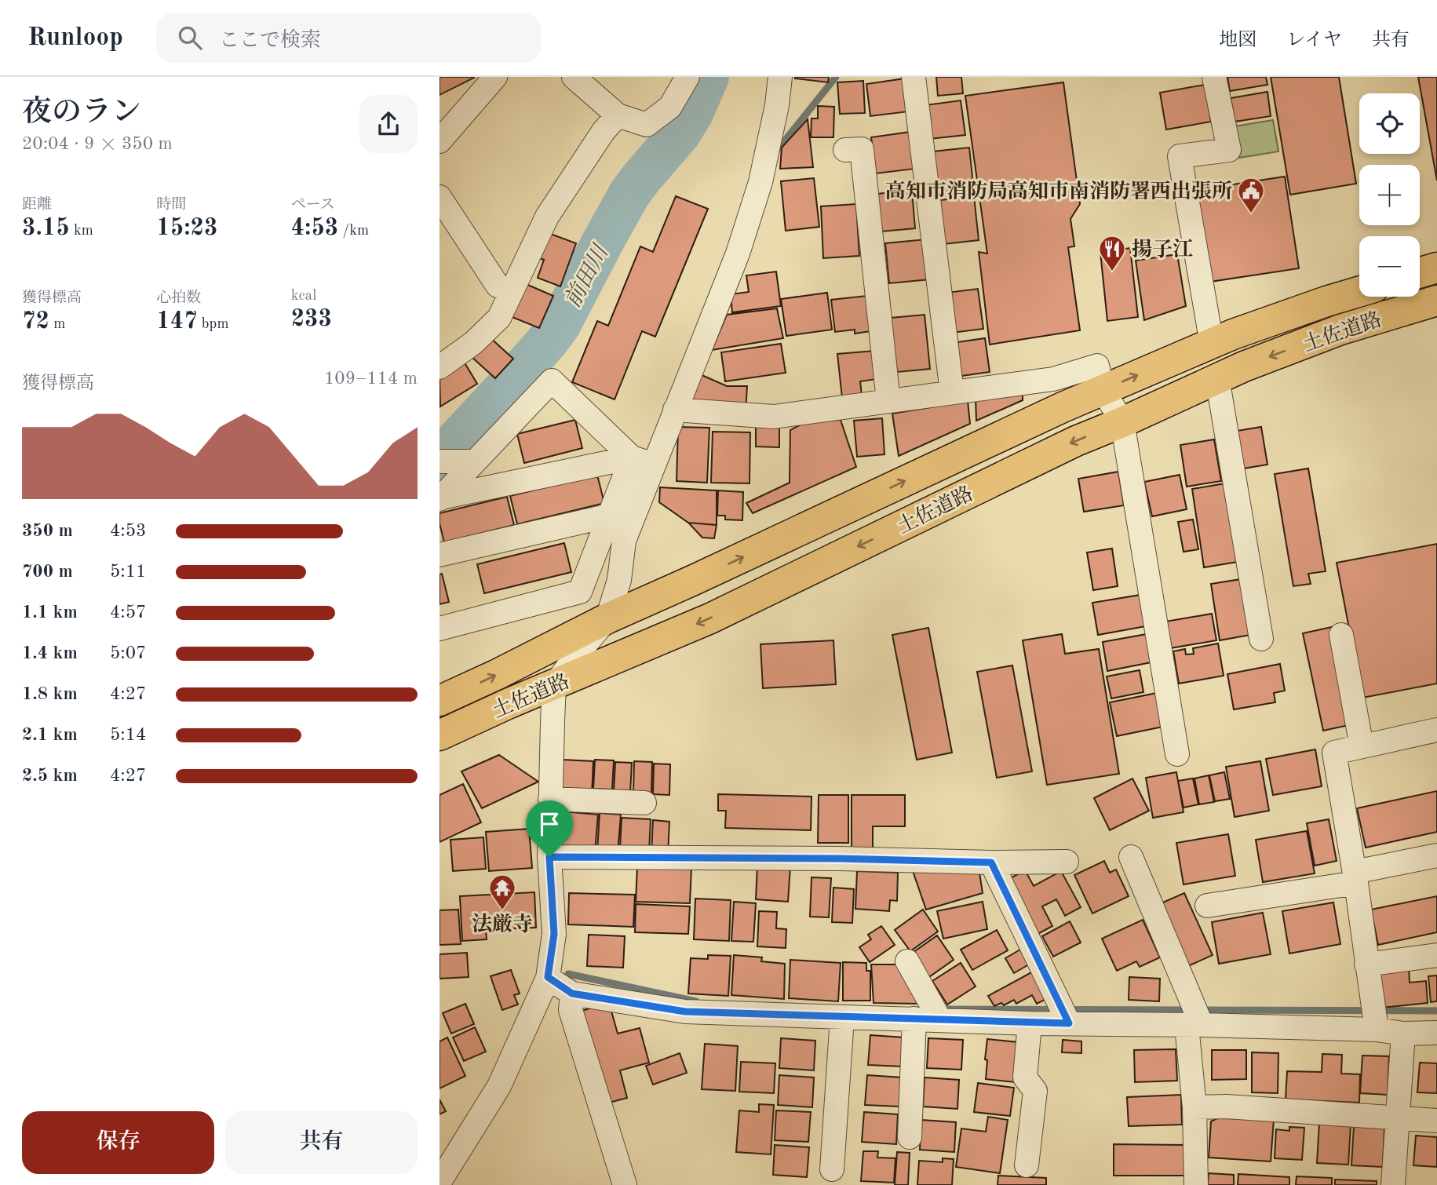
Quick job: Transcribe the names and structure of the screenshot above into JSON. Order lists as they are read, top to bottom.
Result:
{
  "streets": {
    "highway": ["土佐道路"]
  },
  "water": ["前田川"],
  "places": {
    "public building": ["高知市消防局高知市南消防署西出張所"],
    "restaurant": ["揚子江"],
    "temple": ["法厳寺"]
  },
  "page": {
    "header": "Runloop",
    "search": "ここで検索",
    "nav": ["地図", "レイヤ", "共有"],
    "heading": ["夜のラン", "20:04 · 9 × 350 m"],
    "map_buttons": ["+", "−"],
    "stats": [
      ["距離", "3.15 km"],
      ["時間", "15:23"],
      ["ペース", "4:53 /km"],
      ["獲得標高", "72 m"],
      ["心拍数", "147 bpm"],
      ["kcal", "233"]
    ],
    "chart": ["獲得標高", "109–114 m"],
    "list": [
      {
        "name": "350 m",
        "note": "4:53"
      },
      {
        "name": "700 m",
        "note": "5:11"
      },
      {
        "name": "1.1 km",
        "note": "4:57"
      },
      {
        "name": "1.4 km",
        "note": "5:07"
      },
      {
        "name": "1.8 km",
        "note": "4:27"
      },
      {
        "name": "2.1 km",
        "note": "5:14"
      },
      {
        "name": "2.5 km",
        "note": "4:27"
      }
    ],
    "buttons": ["保存", "共有"]
  }
}
